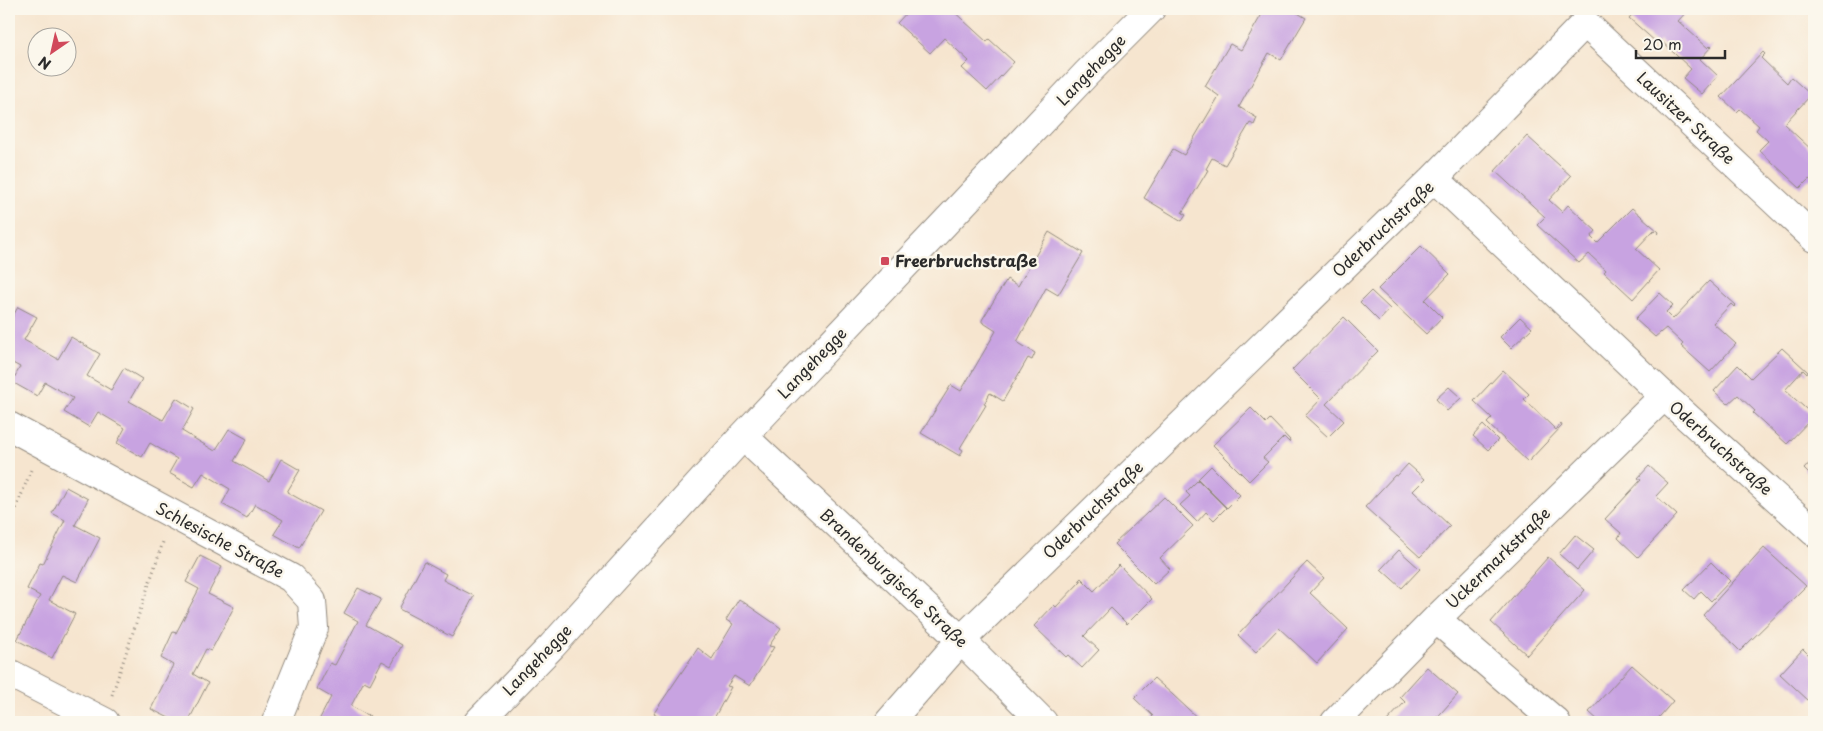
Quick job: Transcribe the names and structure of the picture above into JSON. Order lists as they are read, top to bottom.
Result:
{
  "streets": {
    "street": [
      "Langehegge",
      "Lausitzer Straße",
      "Oderbruchstraße",
      "Schlesische Straße",
      "Uckermarkstraße",
      "Brandenburgische Straße"
    ]
  },
  "crossings": [
    ["Langehegge", "Brandenburgische Straße"],
    ["Lausitzer Straße", "Oderbruchstraße"],
    ["Oderbruchstraße", "Uckermarkstraße"],
    ["Oderbruchstraße", "Brandenburgische Straße"]
  ],
  "places": {
    "transit": ["Freerbruchstraße"]
  },
  "scale_bar": "20 m",
  "north": "bottom left"
}
